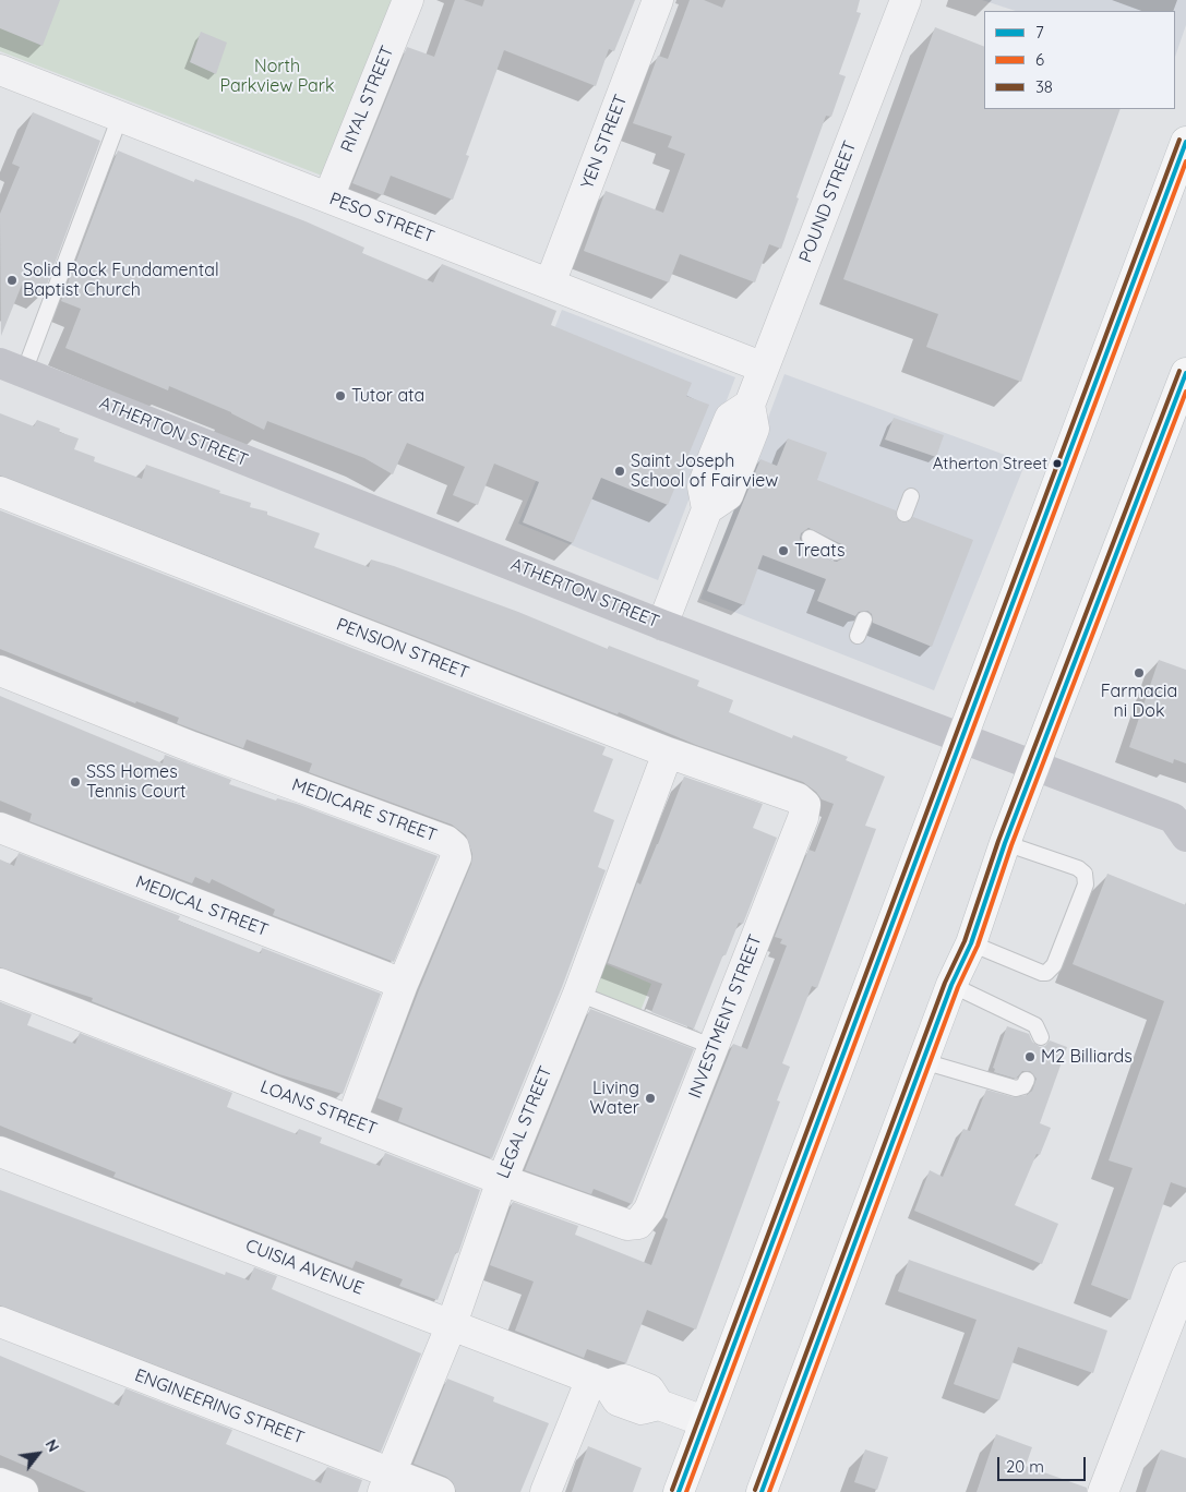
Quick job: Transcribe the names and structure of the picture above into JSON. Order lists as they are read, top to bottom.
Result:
{
  "streets": {
    "street": [
      "RIYAL STREET",
      "YEN STREET",
      "POUND STREET",
      "PESO STREET",
      "ATHERTON STREET",
      "PENSION STREET",
      "MEDICARE STREET",
      "MEDICAL STREET",
      "INVESTMENT STREET",
      "LOANS STREET",
      "LEGAL STREET",
      "CUISIA AVENUE",
      "ENGINEERING STREET"
    ]
  },
  "crossings": [
    ["RIYAL STREET", "PESO STREET"],
    ["YEN STREET", "PESO STREET"],
    ["POUND STREET", "PESO STREET"],
    ["POUND STREET", "ATHERTON STREET"],
    ["PENSION STREET", "INVESTMENT STREET"],
    ["PENSION STREET", "LEGAL STREET"],
    ["MEDICARE STREET", "MEDICAL STREET"],
    ["MEDICARE STREET", "LOANS STREET"],
    ["INVESTMENT STREET", "LOANS STREET"],
    ["LOANS STREET", "LEGAL STREET"],
    ["LEGAL STREET", "CUISIA AVENUE"],
    ["LEGAL STREET", "ENGINEERING STREET"]
  ],
  "parks": ["North Parkview Park"],
  "places": [
    "Solid Rock Fundamental Baptist Church",
    "Tutor ata",
    "Atherton Street",
    "Saint Joseph School of Fairview",
    "Treats",
    "Farmacia ni Dok",
    "SSS Homes Tennis Court",
    "M2 Billiards",
    "Living Water"
  ],
  "lines": ["transit line 38", "transit line 7", "transit line 6"],
  "legend": ["7", "6", "38"],
  "scale_bar": "20 m",
  "north": "top right"
}
